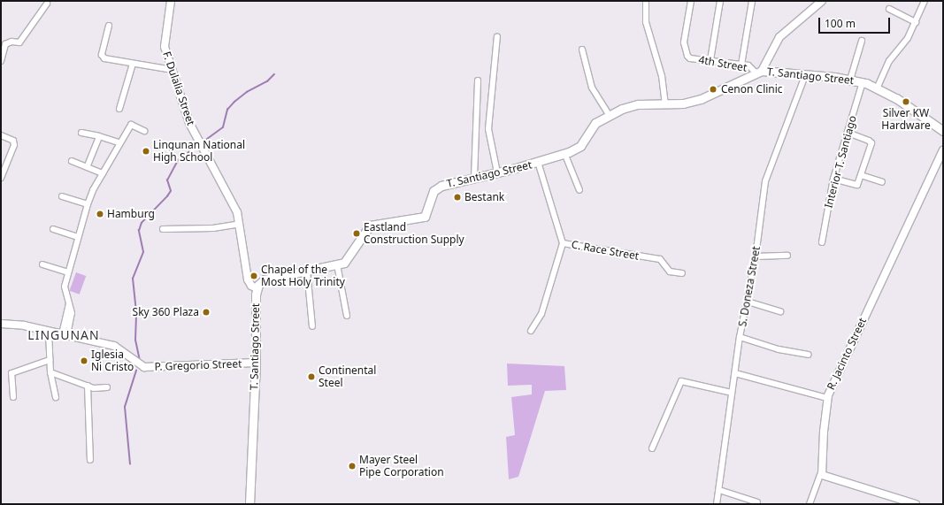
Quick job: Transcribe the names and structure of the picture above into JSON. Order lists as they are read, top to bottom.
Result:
{
  "streets": {
    "main road": ["T. Santiago Street"],
    "street": [
      "4th Street",
      "F. Dulalia Street",
      "Interior T. Santiago",
      "C. Race Street",
      "S. Doneza Street",
      "R. Jacinto Street",
      "P. Gregorio Street"
    ]
  },
  "crossings": [
    ["4th Street", "T. Santiago Street"],
    ["T. Santiago Street", "F. Dulalia Street"],
    ["T. Santiago Street", "Interior T. Santiago"],
    ["T. Santiago Street", "C. Race Street"],
    ["T. Santiago Street", "S. Doneza Street"],
    ["T. Santiago Street", "P. Gregorio Street"]
  ],
  "districts": ["LINGUNAN"],
  "places": [
    "Cenon Clinic",
    "Silver KW Hardware",
    "Lingunan National High School",
    "Bestank",
    "Hamburg",
    "Eastland Construction Supply",
    "Chapel of the Most Holy Trinity",
    "Sky 360 Plaza",
    "Iglesia Ni Cristo",
    "Continental Steel",
    "Mayer Steel Pipe Corporation"
  ],
  "scale_bar": "100 m"
}
